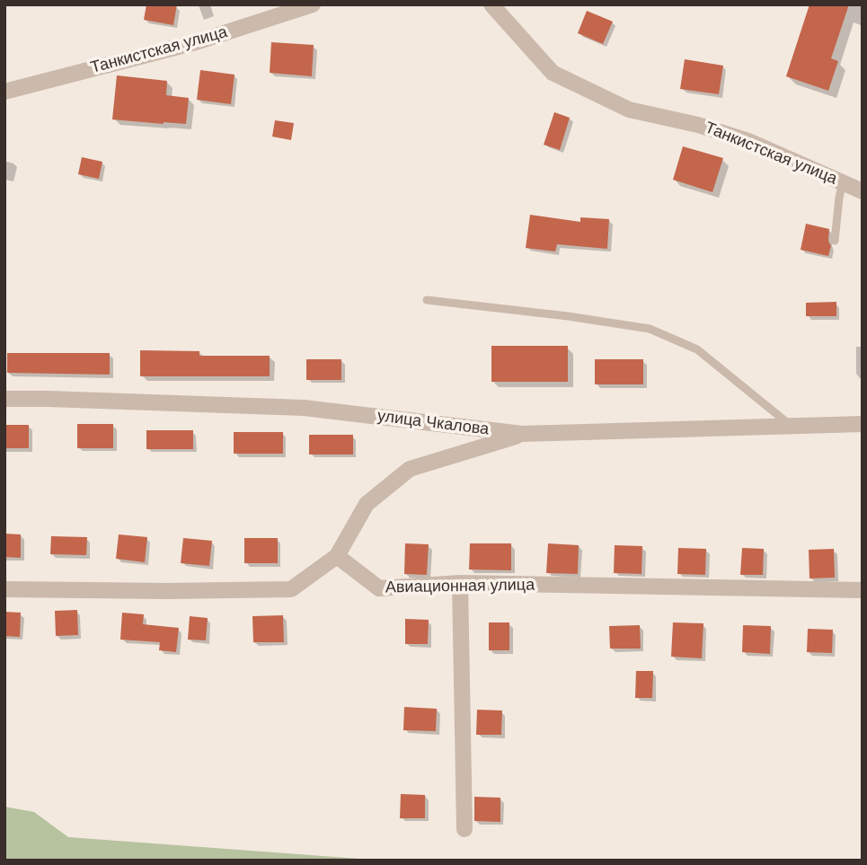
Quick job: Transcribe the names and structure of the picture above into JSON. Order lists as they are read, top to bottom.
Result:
{
  "streets": {
    "street": ["Танкистская улица", "улица Чкалова", "Авиационная улица"]
  }
}
